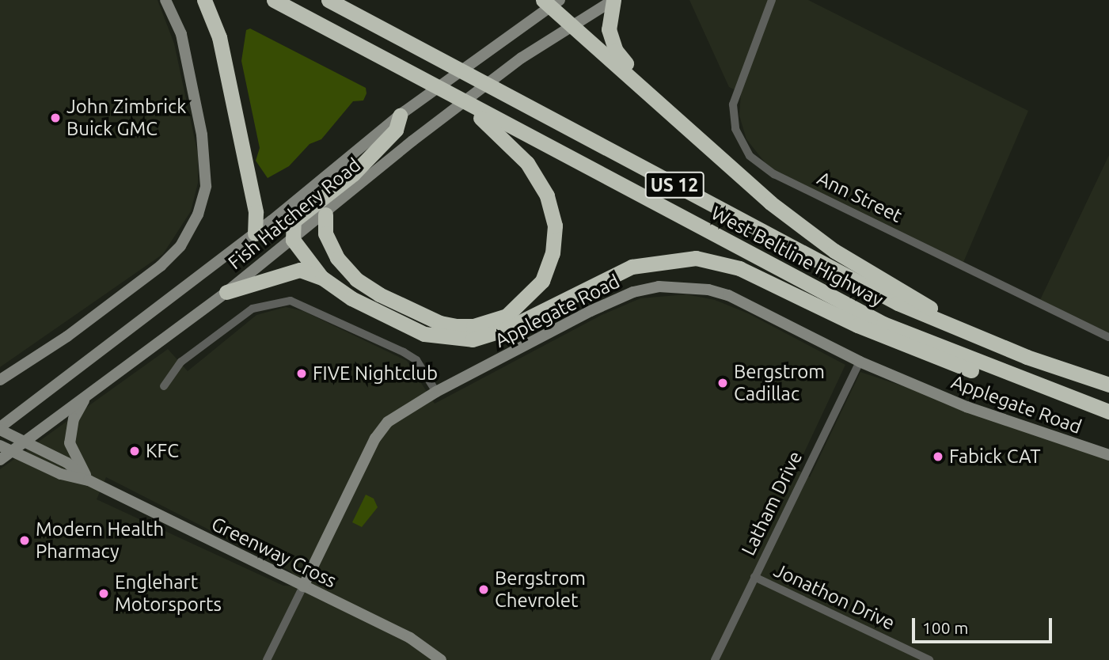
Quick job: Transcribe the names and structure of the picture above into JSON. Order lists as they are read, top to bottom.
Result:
{
  "streets": {
    "highway": ["US 12", "West Beltline Highway"],
    "street": [
      "Ann Street",
      "Fish Hatchery Road",
      "Applegate Road",
      "Latham Drive",
      "Greenway Cross",
      "Jonathon Drive"
    ]
  },
  "crossings": [
    ["Fish Hatchery Road", "Greenway Cross"],
    ["Applegate Road", "Latham Drive"],
    ["Applegate Road", "Greenway Cross"],
    ["Latham Drive", "Jonathon Drive"]
  ],
  "places": [
    "John Zimbrick Buick GMC",
    "FIVE Nightclub",
    "Bergstrom Cadillac",
    "KFC",
    "Fabick CAT",
    "Modern Health Pharmacy",
    "Bergstrom Chevrolet",
    "Englehart Motorsports"
  ],
  "scale_bar": "100 m"
}
